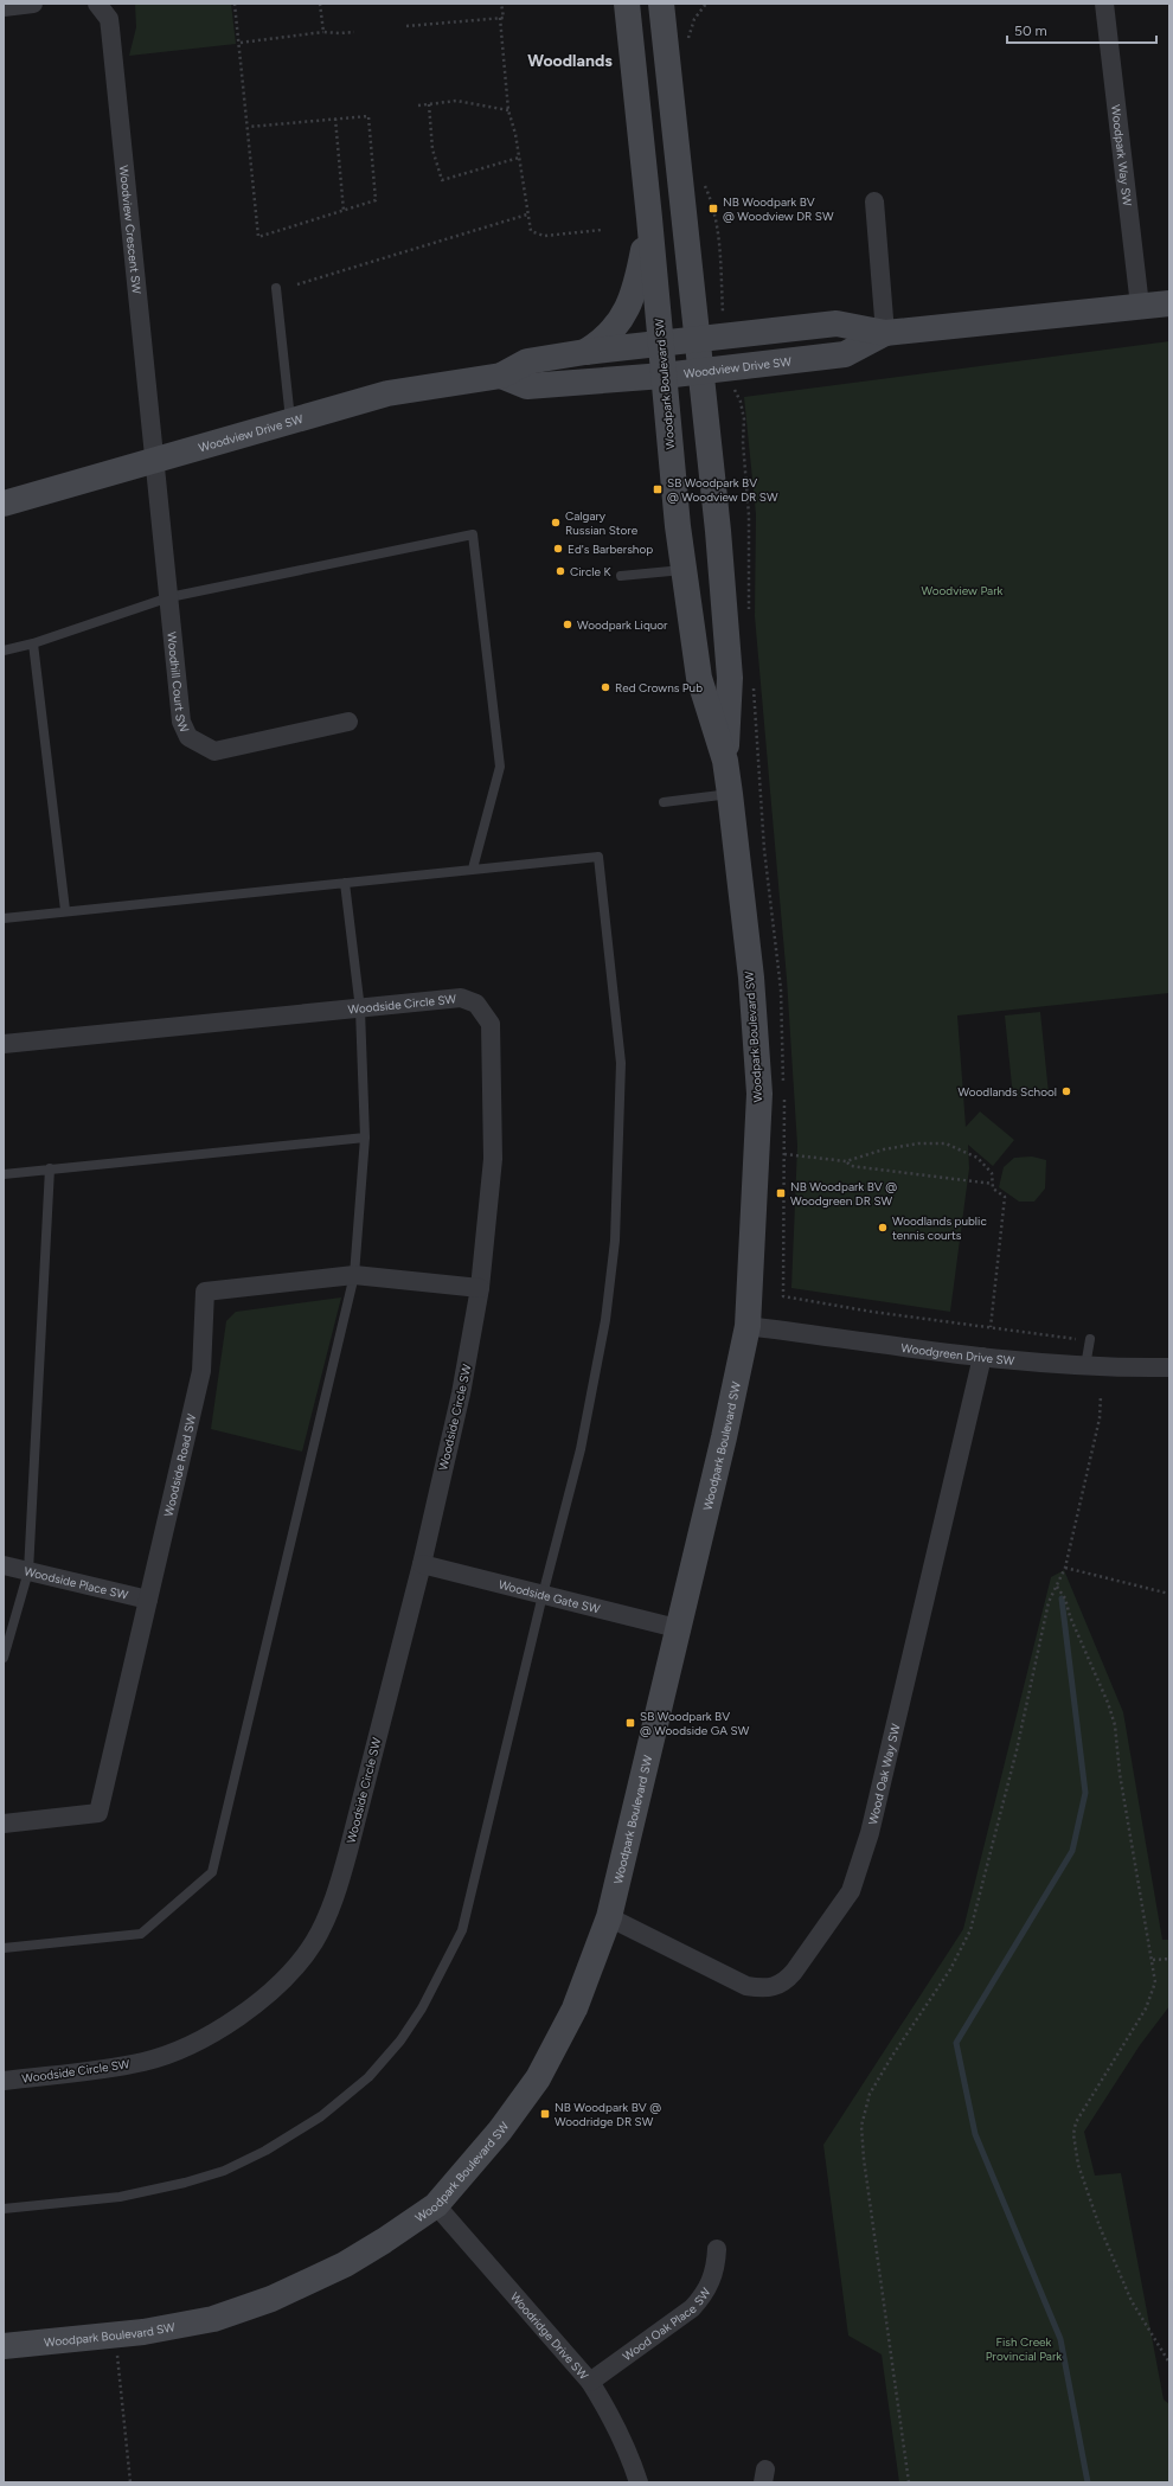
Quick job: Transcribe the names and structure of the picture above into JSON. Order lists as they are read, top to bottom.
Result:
{
  "streets": {
    "street": [
      "Woodpark Way SW",
      "Woodview Crescent SW",
      "Woodview Drive SW",
      "Woodpark Boulevard SW",
      "Woodhill Court SW",
      "Woodside Circle SW",
      "Woodgreen Drive SW",
      "Woodside Road SW",
      "Woodside Place SW",
      "Woodside Gate SW",
      "Wood Oak Way SW",
      "Wood Oak Place SW",
      "Woodridge Drive SW"
    ]
  },
  "crossings": [
    ["Woodpark Way SW", "Woodview Drive SW"],
    ["Woodview Crescent SW", "Woodview Drive SW"],
    ["Woodview Crescent SW", "Woodhill Court SW"],
    ["Woodview Drive SW", "Woodpark Boulevard SW"],
    ["Woodview Drive SW", "Woodhill Court SW"],
    ["Woodpark Boulevard SW", "Woodgreen Drive SW"],
    ["Woodpark Boulevard SW", "Woodside Gate SW"],
    ["Woodpark Boulevard SW", "Wood Oak Way SW"],
    ["Woodpark Boulevard SW", "Woodridge Drive SW"],
    ["Woodside Circle SW", "Woodside Road SW"],
    ["Woodside Circle SW", "Woodside Gate SW"],
    ["Woodgreen Drive SW", "Wood Oak Way SW"],
    ["Woodside Road SW", "Woodside Place SW"],
    ["Wood Oak Place SW", "Woodridge Drive SW"]
  ],
  "districts": ["Woodlands"],
  "parks": ["Woodview Park", "Fish Creek Provincial Park"],
  "places": {
    "transit": [
      "NB Woodpark BV @ Woodview DR SW",
      "SB Woodpark BV @ Woodview DR SW",
      "NB Woodpark BV @ Woodgreen DR SW",
      "SB Woodpark BV @ Woodside GA SW",
      "NB Woodpark BV @ Woodridge DR SW"
    ],
    "other": [
      "Calgary Russian Store",
      "Ed's Barbershop",
      "Circle K",
      "Woodpark Liquor",
      "Red Crowns Pub",
      "Woodlands School",
      "Woodlands public tennis courts"
    ]
  },
  "scale_bar": "50 m"
}
